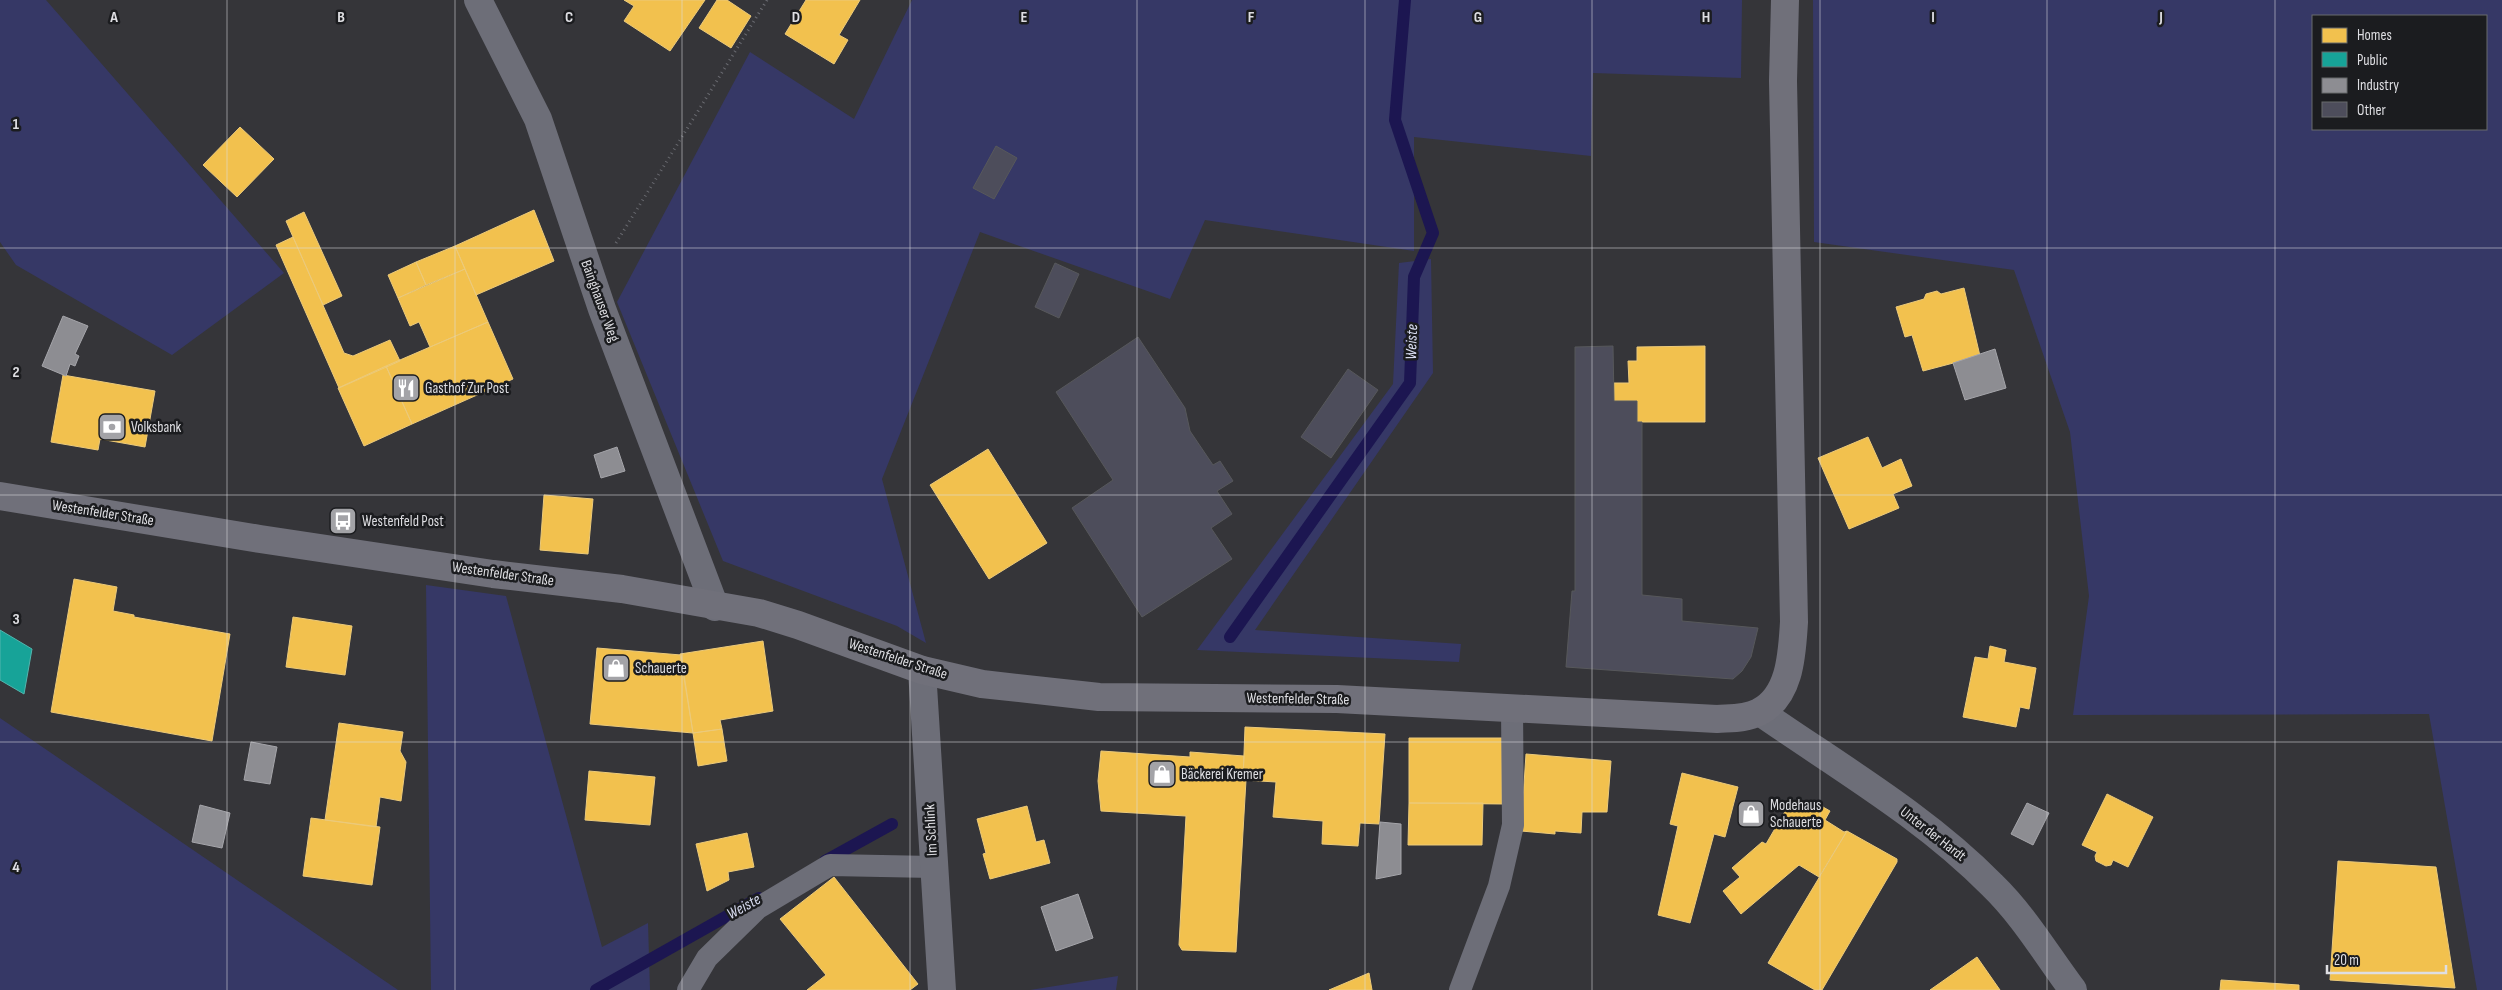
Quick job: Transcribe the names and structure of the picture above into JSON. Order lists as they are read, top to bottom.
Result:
{
  "streets": {
    "main road": ["Westenfelder Straße"],
    "street": ["Bainghauser Weg", "Im Schlink", "Unter der Hardt"]
  },
  "crossings": [
    ["Bainghauser Weg", "Westenfelder Straße"],
    ["Westenfelder Straße", "Im Schlink"],
    ["Westenfelder Straße", "Unter der Hardt"]
  ],
  "water": ["Weiste"],
  "places": {
    "restaurant": ["Gasthof Zur Post"],
    "bank": ["Volksbank"],
    "bus stop": ["Westenfeld Post"],
    "shop": ["Schauerte", "Bäckerei Kremer", "Modehaus Schauerte"]
  },
  "legend": [
    "Homes",
    "Public",
    "Industry",
    "Other"
  ],
  "scale_bar": "20 m",
  "grid": {
    "columns": [
      "A",
      "B",
      "C",
      "D",
      "E",
      "F",
      "G",
      "H",
      "I",
      "J"
    ],
    "rows": [
      "1",
      "2",
      "3",
      "4"
    ]
  }
}
